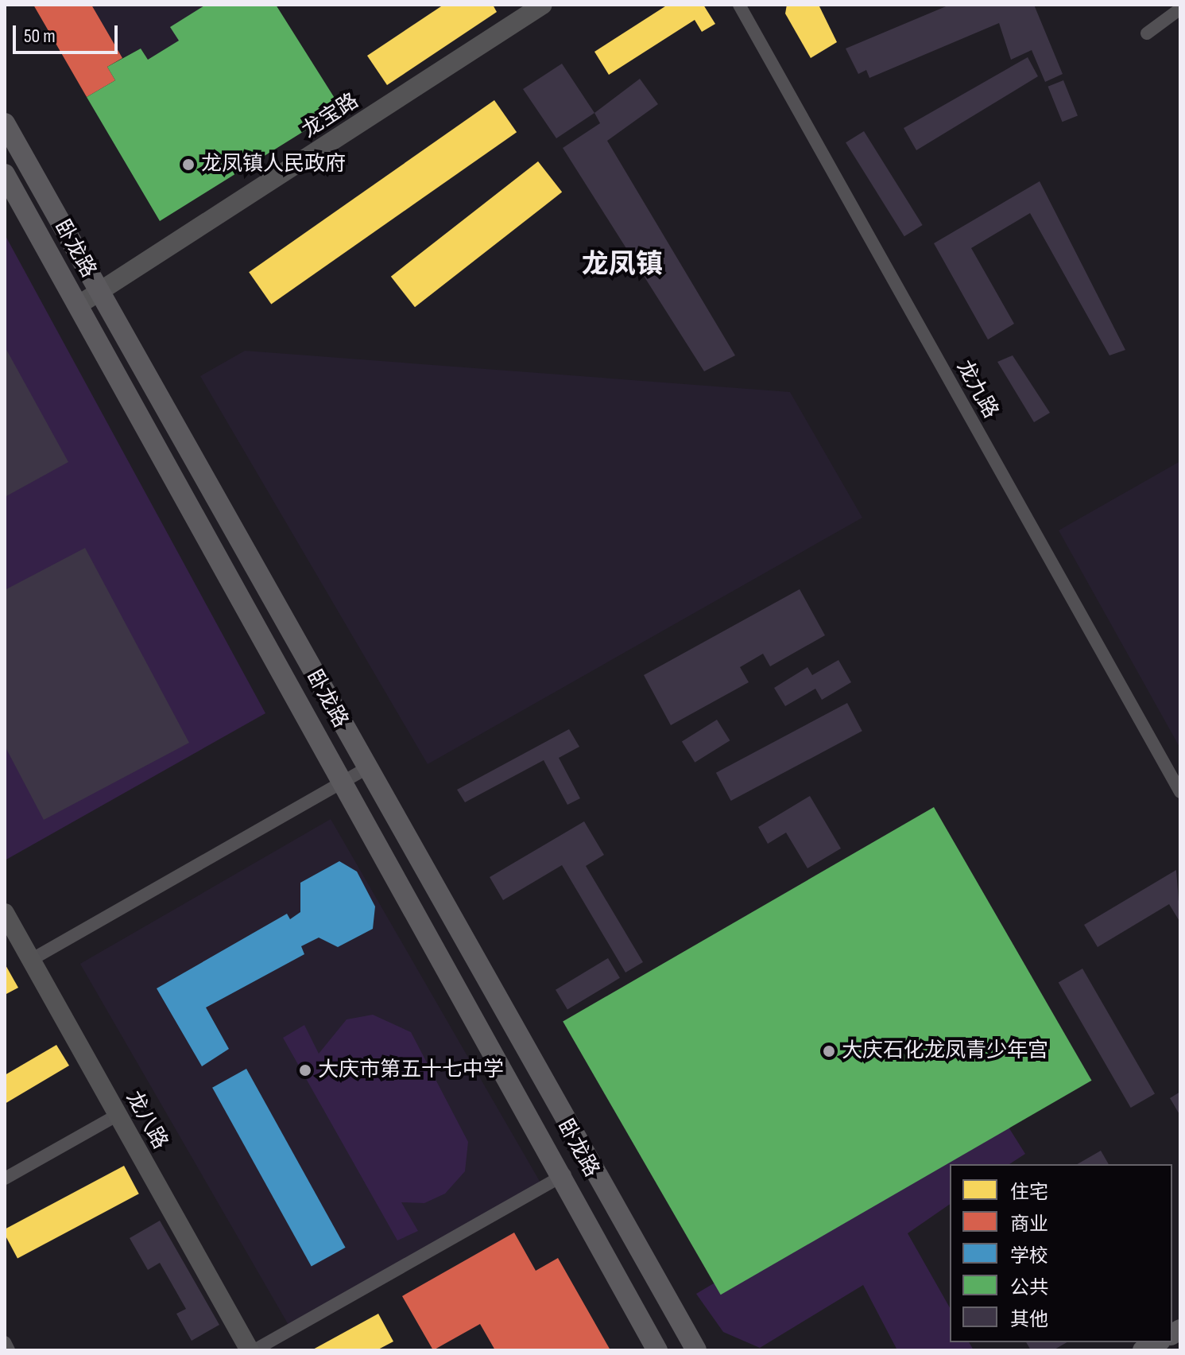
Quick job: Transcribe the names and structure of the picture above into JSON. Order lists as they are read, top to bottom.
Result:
{
  "streets": {
    "main road": ["卧龙路"],
    "street": ["龙宝路", "龙九路", "龙八路"]
  },
  "crossings": [
    ["龙宝路", "卧龙路"]
  ],
  "districts": ["龙凤镇"],
  "places": ["龙凤镇人民政府", "大庆石化龙凤青少年宫", "大庆市第五十七中学"],
  "legend": [
    "住宅",
    "商业",
    "学校",
    "公共",
    "其他"
  ],
  "scale_bar": "50 m"
}
